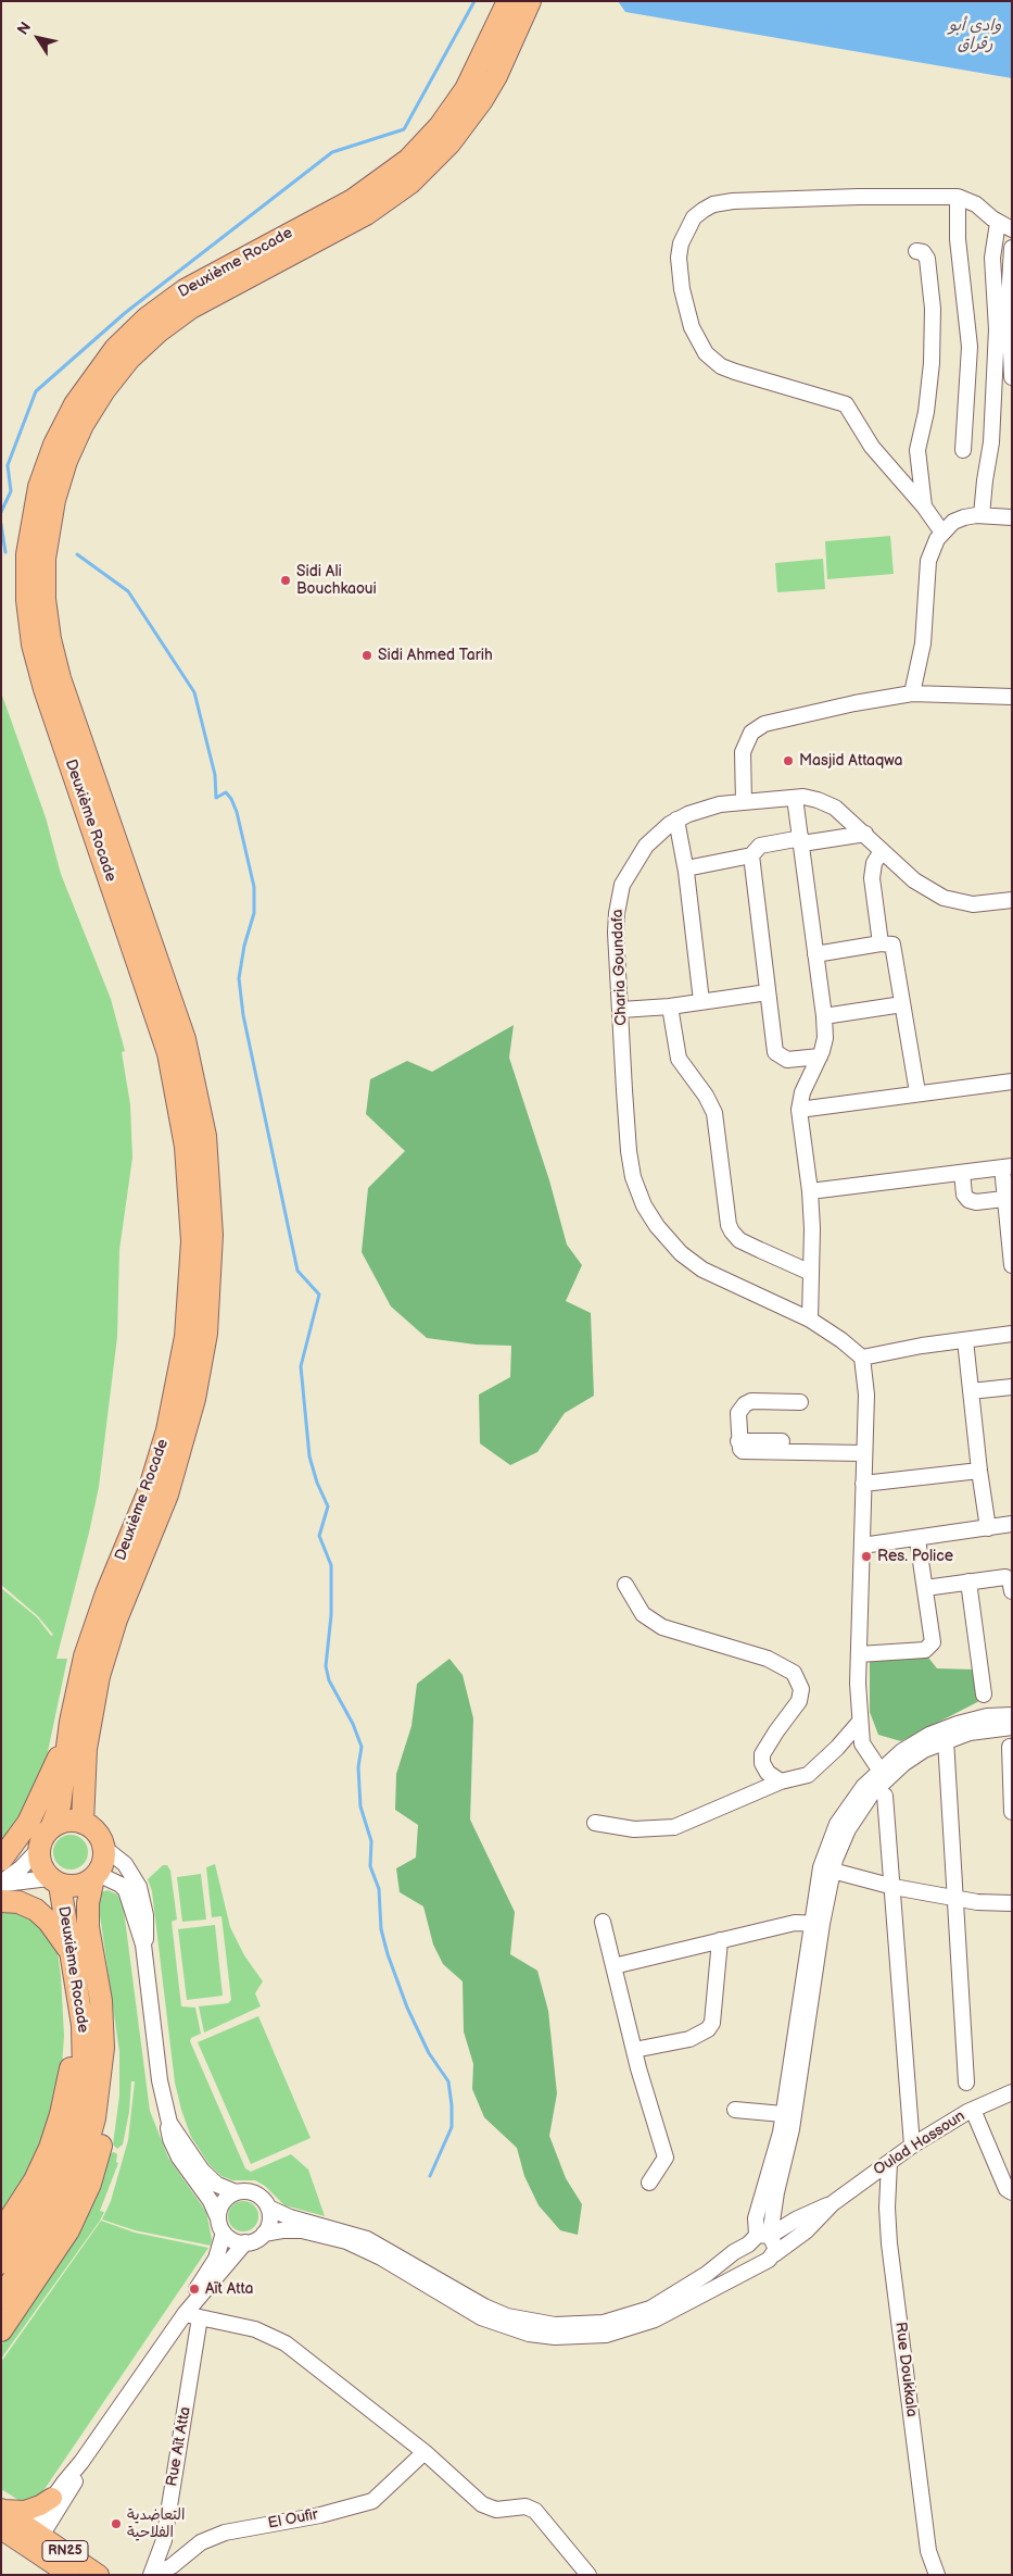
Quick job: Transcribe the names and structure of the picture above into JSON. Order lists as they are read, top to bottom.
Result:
{
  "streets": {
    "highway": ["Deuxième Rocade"],
    "main road": ["RN25"],
    "street": [
      "Charia Goundafa",
      "Oulad Hassoun",
      "Rue Doukkala",
      "Rue Aït Atta",
      "El Oufir"
    ]
  },
  "crossings": [
    ["Oulad Hassoun", "Rue Doukkala"],
    ["Rue Aït Atta", "El Oufir"]
  ],
  "water": ["وادي أبو رقراق"],
  "places": [
    "Sidi Ali Bouchkaoui",
    "Sidi Ahmed Tarih",
    "Masjid Attaqwa",
    "Res. Police",
    "Aït Atta",
    "التعاضدية الفلاحية"
  ],
  "north": "top left"
}
